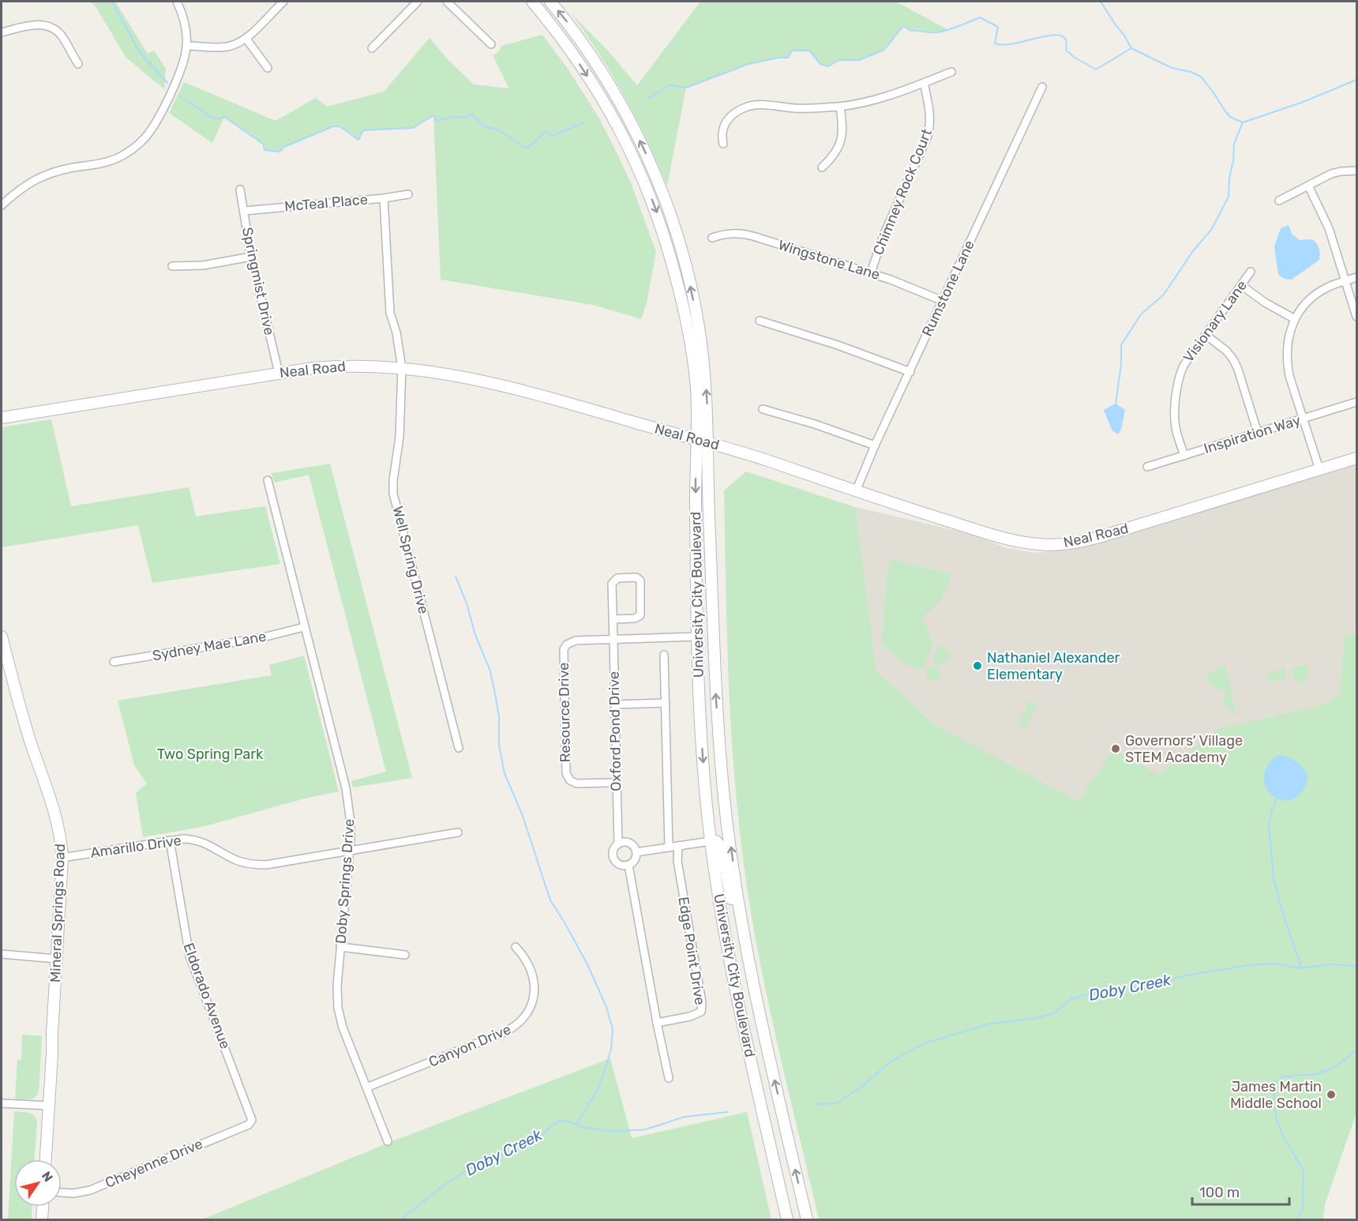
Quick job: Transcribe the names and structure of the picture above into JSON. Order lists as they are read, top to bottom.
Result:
{
  "streets": {
    "main road": ["Neal Road", "University City Boulevard", "Mineral Springs Road"],
    "street": [
      "Chimney Rock Court",
      "McTeal Place",
      "Wingstone Lane",
      "Springmist Drive",
      "Rumstone Lane",
      "Visionary Lane",
      "Inspiration Way",
      "Well Spring Drive",
      "Sydney Mae Lane",
      "Resource Drive",
      "Oxford Pond Drive",
      "Amarillo Drive",
      "Doby Springs Drive",
      "Edge Point Drive",
      "Eldorado Avenue",
      "Canyon Drive",
      "Cheyenne Drive"
    ]
  },
  "crossings": [
    ["Chimney Rock Court", "Wingstone Lane"],
    ["McTeal Place", "Springmist Drive"],
    ["McTeal Place", "Well Spring Drive"],
    ["Wingstone Lane", "Rumstone Lane"],
    ["Springmist Drive", "Neal Road"],
    ["Rumstone Lane", "Neal Road"],
    ["Visionary Lane", "Inspiration Way"],
    ["Neal Road", "Well Spring Drive"],
    ["Neal Road", "University City Boulevard"],
    ["University City Boulevard", "Resource Drive"],
    ["Sydney Mae Lane", "Doby Springs Drive"],
    ["Resource Drive", "Oxford Pond Drive"],
    ["Amarillo Drive", "Doby Springs Drive"],
    ["Amarillo Drive", "Mineral Springs Road"],
    ["Amarillo Drive", "Eldorado Avenue"],
    ["Doby Springs Drive", "Canyon Drive"],
    ["Eldorado Avenue", "Cheyenne Drive"]
  ],
  "water": ["Doby Creek"],
  "parks": ["Two Spring Park"],
  "places": ["Nathaniel Alexander Elementary", "Governors' Village STEM Academy", "James Martin Middle School"],
  "scale_bar": "100 m",
  "north": "top right"
}
